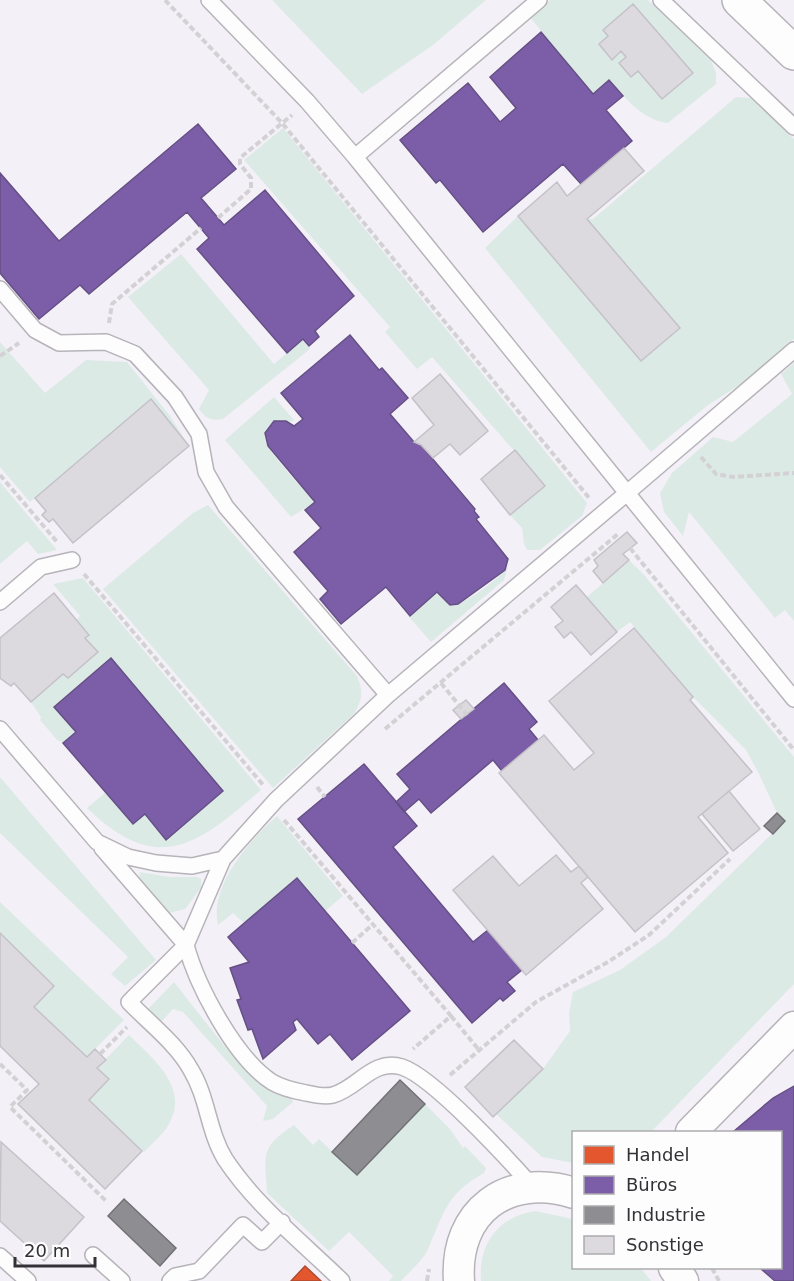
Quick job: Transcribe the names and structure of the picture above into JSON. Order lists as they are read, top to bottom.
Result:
{
  "legend": [
    "Handel",
    "Büros",
    "Industrie",
    "Sonstige"
  ],
  "scale_bar": "20 m"
}
